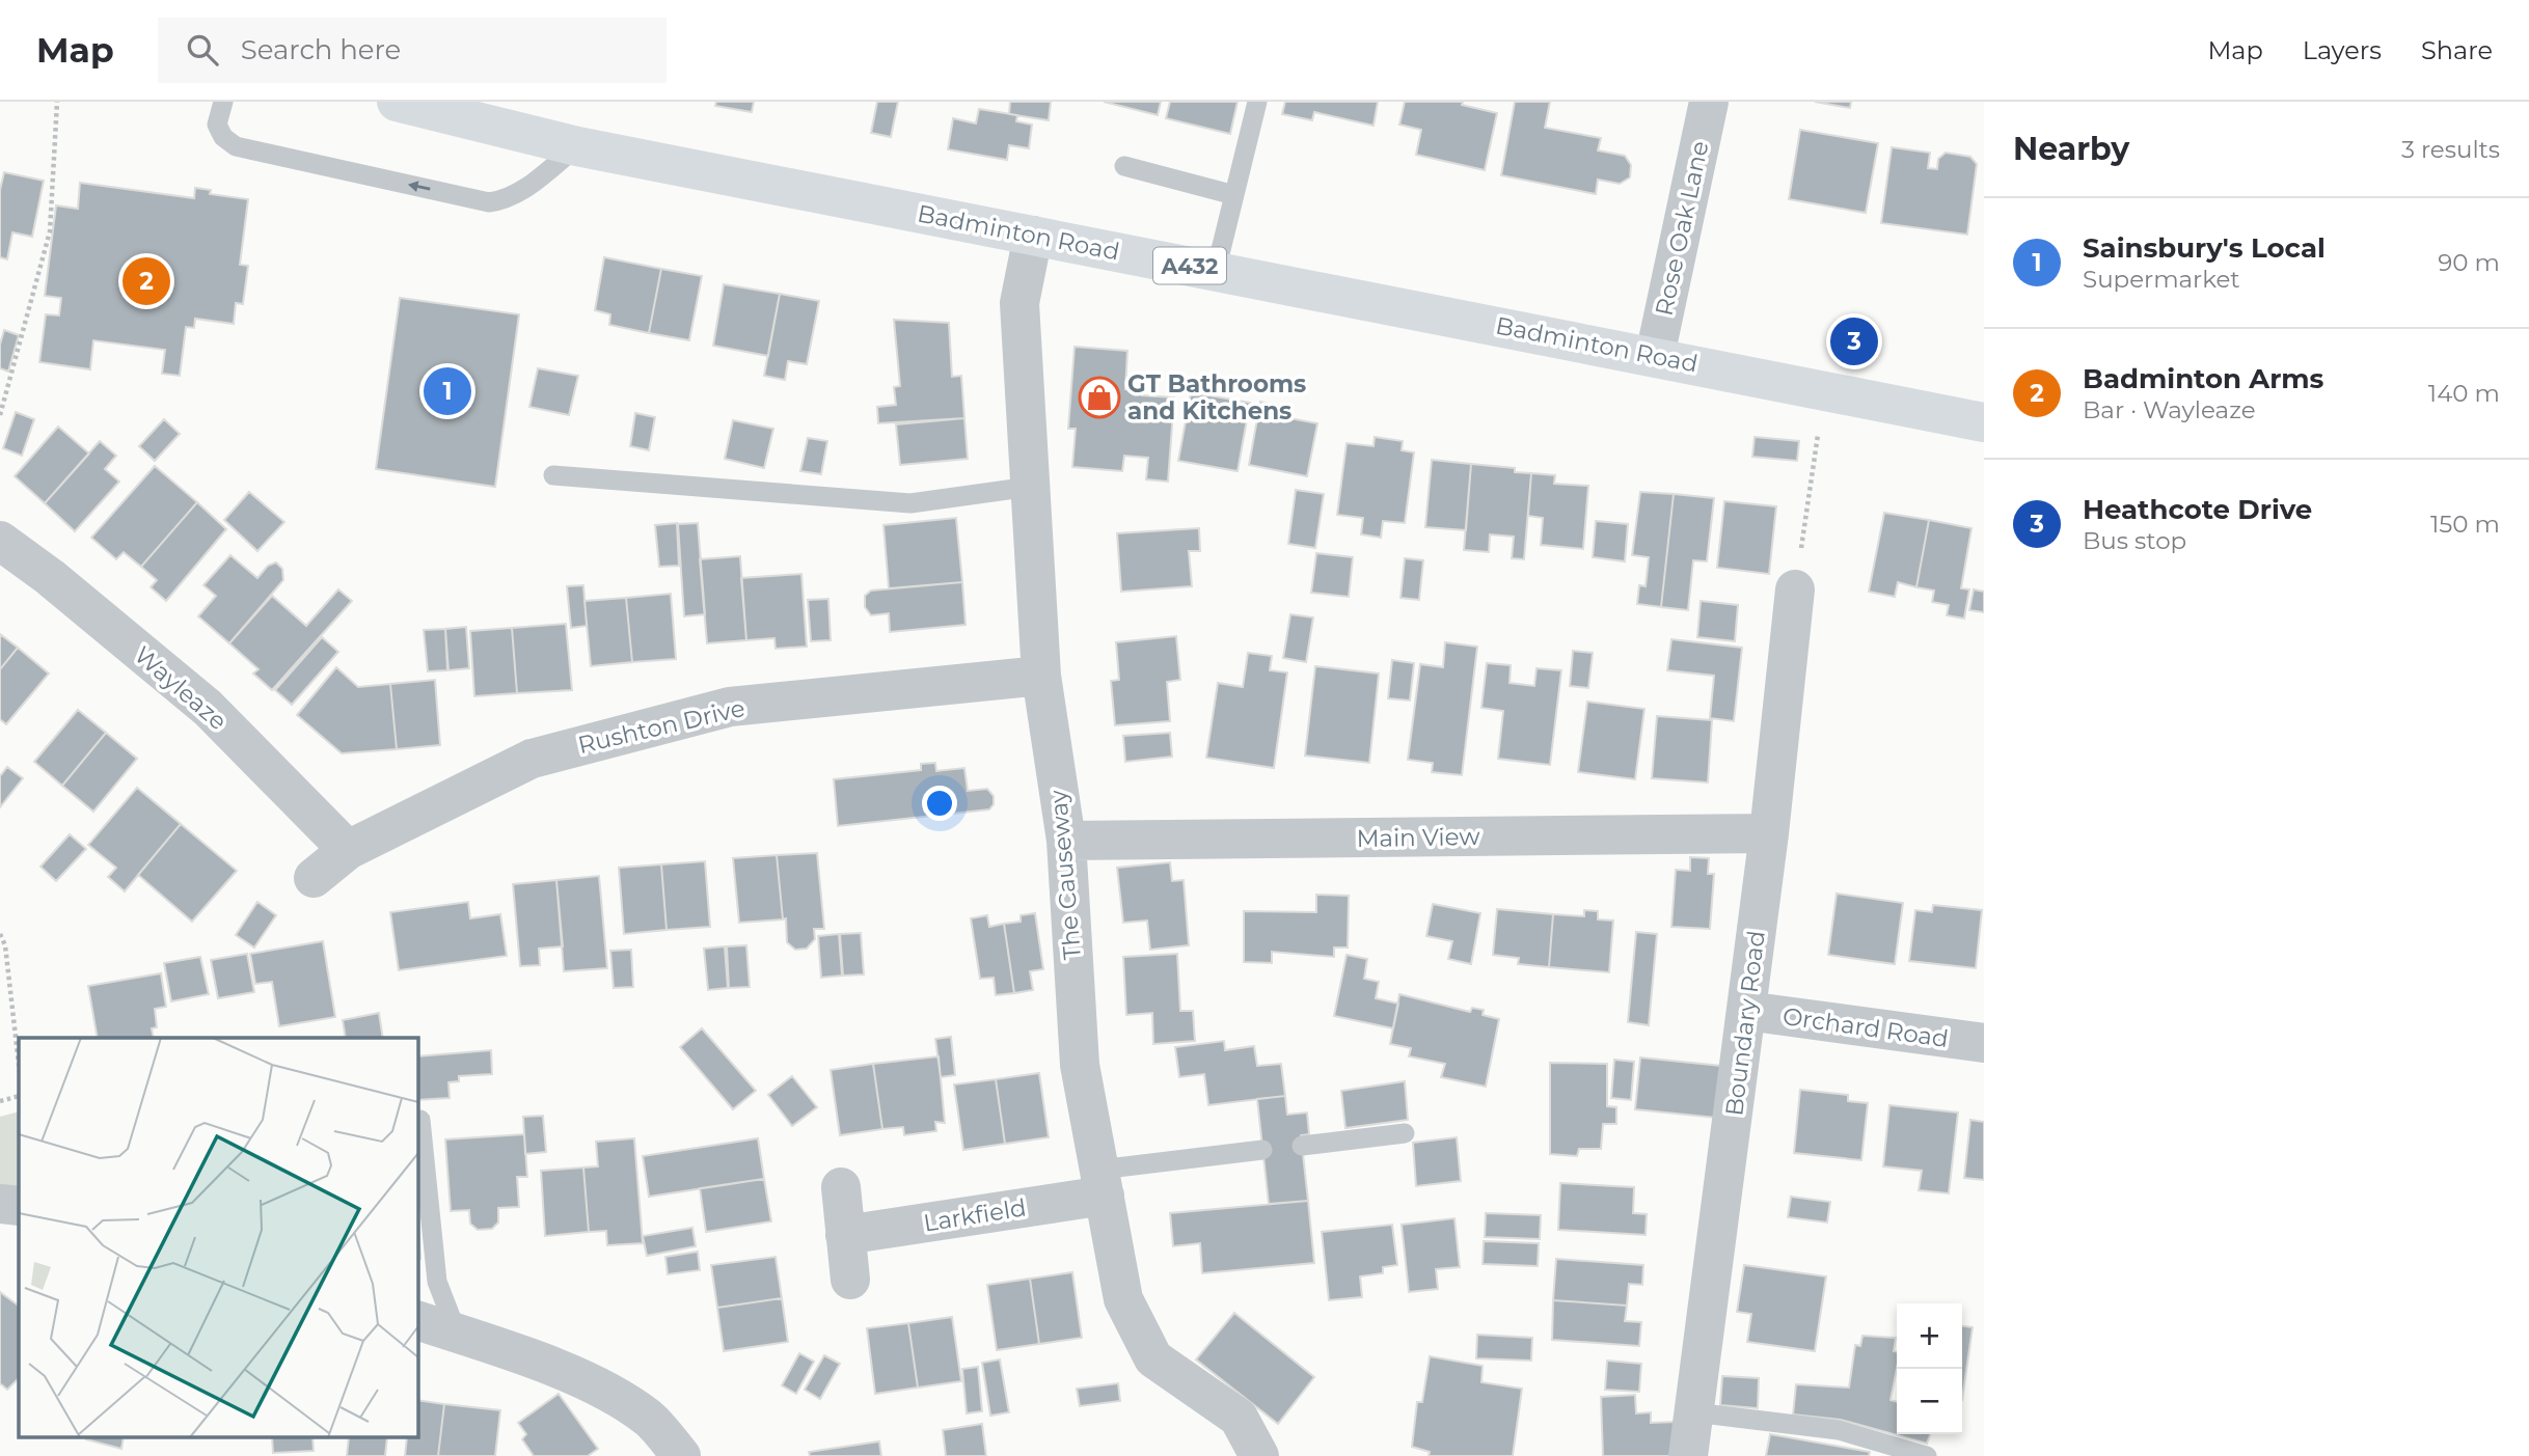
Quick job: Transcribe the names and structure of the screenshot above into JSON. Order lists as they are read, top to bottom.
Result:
{
  "streets": {
    "main road": ["Badminton Road", "A432"],
    "street": [
      "Rose Oak Lane",
      "Wayleaze",
      "Rushton Drive",
      "Main View",
      "The Causeway",
      "Boundary Road",
      "Orchard Road",
      "Larkfield"
    ]
  },
  "crossings": [
    ["Rose Oak Lane", "Badminton Road"],
    ["Badminton Road", "The Causeway"],
    ["Wayleaze", "Rushton Drive"],
    ["Rushton Drive", "The Causeway"],
    ["Main View", "The Causeway"],
    ["Main View", "Boundary Road"],
    ["The Causeway", "Larkfield"],
    ["Boundary Road", "Orchard Road"]
  ],
  "places": {
    "shop": ["GT Bathrooms and Kitchens"]
  },
  "page": {
    "header": "Map",
    "search": "Search here",
    "nav": ["Map", "Layers", "Share"],
    "heading": ["Nearby", "3 results"],
    "list": [
      {
        "mark": "1",
        "name": "Sainsbury's Local",
        "note": "Supermarket",
        "value": "90 m"
      },
      {
        "mark": "2",
        "name": "Badminton Arms",
        "note": "Bar · Wayleaze",
        "value": "140 m"
      },
      {
        "mark": "3",
        "name": "Heathcote Drive",
        "note": "Bus stop",
        "value": "150 m"
      }
    ],
    "pins": ["2", "3", "1"],
    "map_buttons": ["+", "−"]
  }
}
